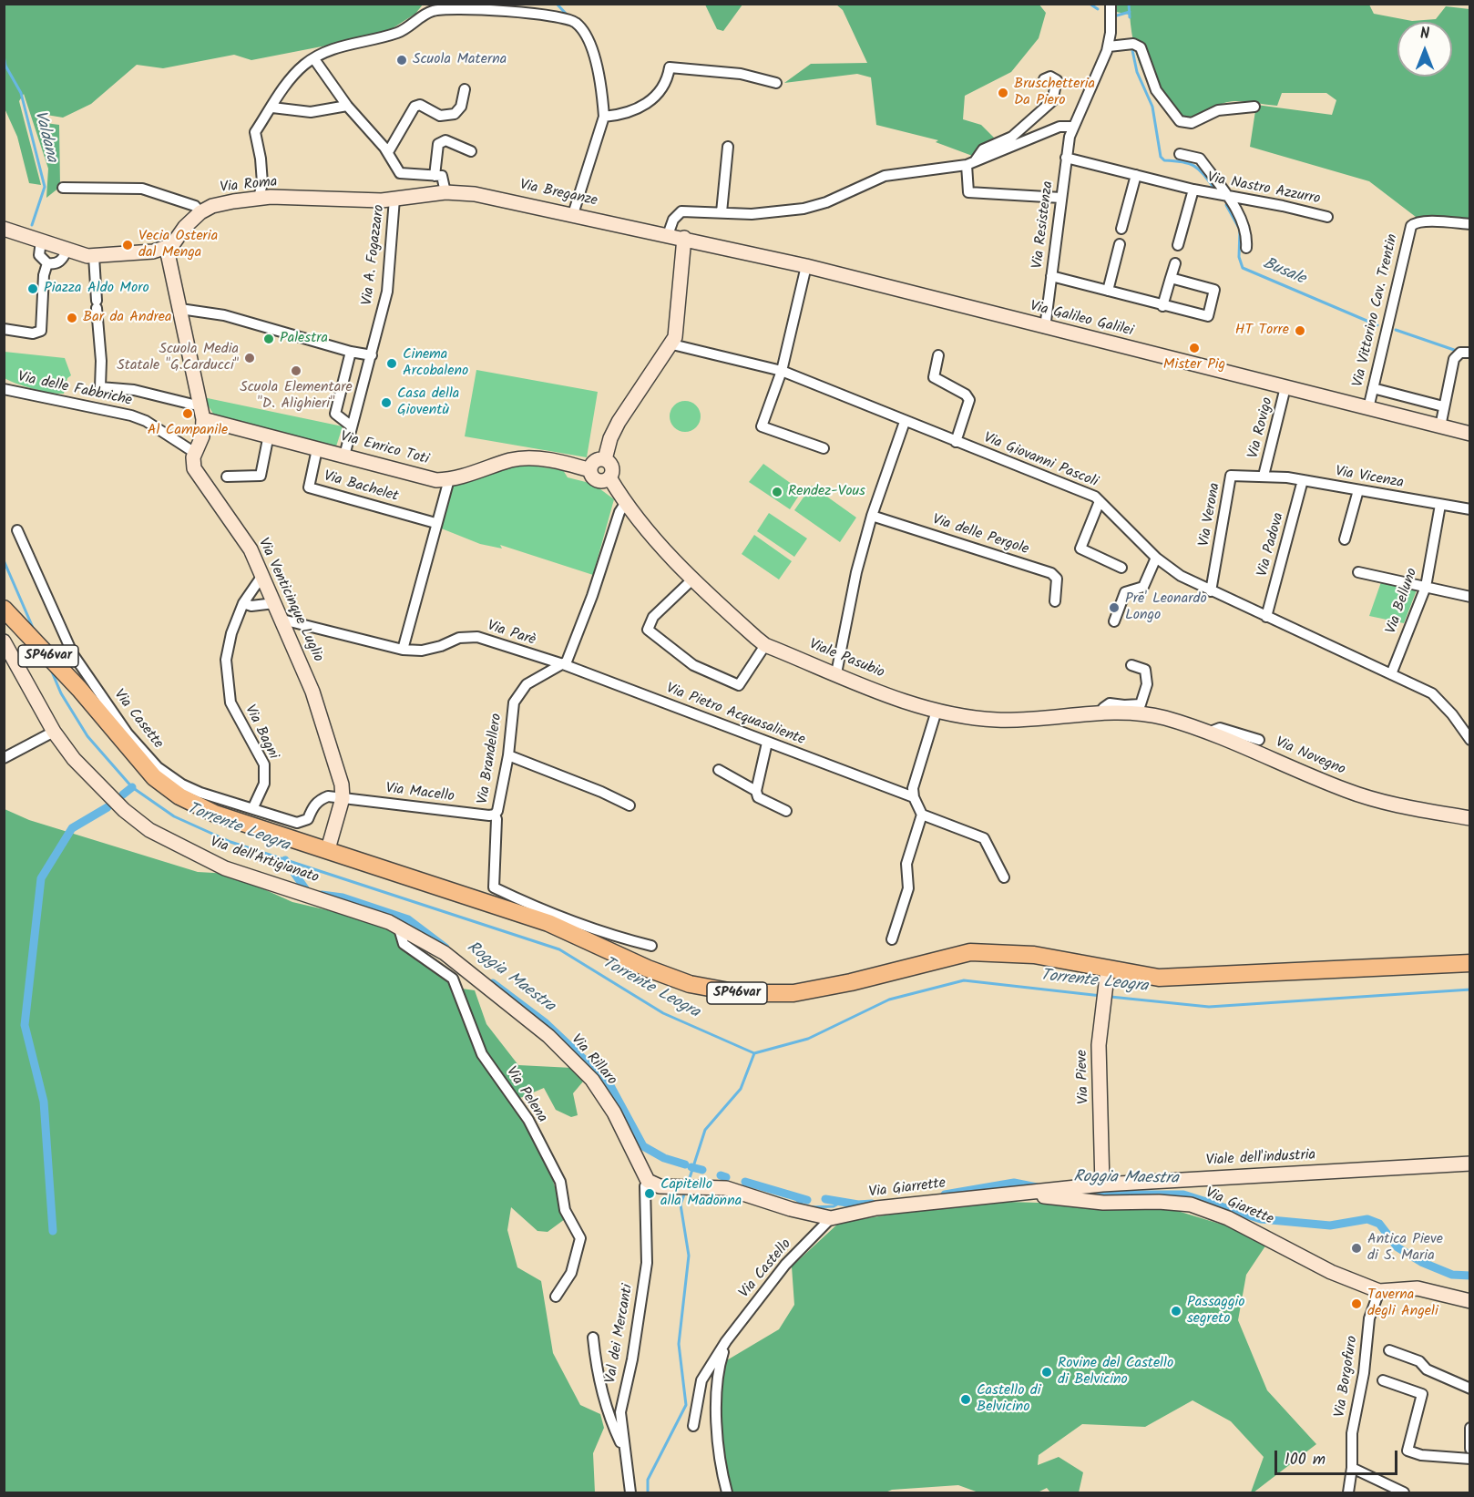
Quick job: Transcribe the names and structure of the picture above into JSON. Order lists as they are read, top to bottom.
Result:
{
  "streets": {
    "main road": ["SP46var"],
    "street": [
      "Via Roma",
      "Via Nastro Azzurro",
      "Via Breganze",
      "Via Resistenza",
      "Via A. Fogazzaro",
      "Via Vittorino Cav. Trentin",
      "Via Galileo Galilei",
      "Via delle Fabbriche",
      "Via Rovigo",
      "Via Enrico Toti",
      "Via Giovanni Pascoli",
      "Via Vicenza",
      "Via Bachelet",
      "Via Verona",
      "Via delle Pergole",
      "Via Padova",
      "Via Venticinque Luglio",
      "Via Belluno",
      "Via Parè",
      "Viale Pasubio",
      "Via Pietro Acquasaliente",
      "Via Casette",
      "Via Bagni",
      "Via Novegno",
      "Via Brandellero",
      "Via Macello",
      "Via dell'Artigianato",
      "Via Rillaro",
      "Via Pieve",
      "Via Pelena",
      "Viale dell'industria",
      "Via Giarrette",
      "Via Giarette",
      "Via Castello",
      "Val dei Mercanti",
      "Via Borgofuro"
    ]
  },
  "crossings": [
    ["Via Roma", "Via Breganze"],
    ["Via Roma", "Via A. Fogazzaro"],
    ["Via Roma", "Via Venticinque Luglio"],
    ["Via Nastro Azzurro", "Via Resistenza"],
    ["Via Breganze", "Via Galileo Galilei"],
    ["Via Resistenza", "Via Galileo Galilei"],
    ["Via A. Fogazzaro", "Via Enrico Toti"],
    ["Via Vittorino Cav. Trentin", "Via Galileo Galilei"],
    ["Via Galileo Galilei", "Via Rovigo"],
    ["Via delle Fabbriche", "Via Venticinque Luglio"],
    ["Via Rovigo", "Via Vicenza"],
    ["Via Rovigo", "Via Verona"],
    ["Via Enrico Toti", "Via Bachelet"],
    ["Via Enrico Toti", "Via Venticinque Luglio"],
    ["Via Enrico Toti", "Viale Pasubio"],
    ["Via Giovanni Pascoli", "Via Verona"],
    ["Via Giovanni Pascoli", "Via Padova"],
    ["Via Giovanni Pascoli", "Via Belluno"],
    ["Via Vicenza", "Via Verona"],
    ["Via Vicenza", "Via Padova"],
    ["Via Vicenza", "Via Belluno"],
    ["Via Venticinque Luglio", "Via Parè"],
    ["Via Venticinque Luglio", "SP46var"],
    ["Via Venticinque Luglio", "Via Casette"],
    ["Via Venticinque Luglio", "Via Bagni"],
    ["Via Venticinque Luglio", "Via Macello"],
    ["Via Parè", "Via Pietro Acquasaliente"],
    ["SP46var", "Via Pieve"],
    ["Viale Pasubio", "Via Novegno"],
    ["Via Pietro Acquasaliente", "Via Brandellero"],
    ["Via Casette", "Via Bagni"],
    ["Via Casette", "Via Macello"],
    ["Via Brandellero", "Via Macello"],
    ["Via dell'Artigianato", "Via Rillaro"],
    ["Via Rillaro", "Via Pelena"],
    ["Via Rillaro", "Val dei Mercanti"],
    ["Via Pieve", "Viale dell'industria"],
    ["Viale dell'industria", "Via Giarrette"],
    ["Viale dell'industria", "Via Giarette"],
    ["Via Giarrette", "Via Castello"],
    ["Via Giarette", "Via Borgofuro"]
  ],
  "water": [
    "Valdana",
    "Busale",
    "Torrente Leogra",
    "Roggia Maestra"
  ],
  "places": [
    "Scuola Materna",
    "Bruschetteria Da Piero",
    "Vecia Osteria dal Menga",
    "Piazza Aldo Moro",
    "Bar da Andrea",
    "HT Torre",
    "Palestra",
    "Mister Pig",
    "Scuola Media Statale \"G.Carducci\"",
    "Cinema Arcobaleno",
    "Scuola Elementare \"D. Alighieri\"",
    "Casa della Gioventù",
    "Al Campanile",
    "Rendez-Vous",
    "Pre' Leonardo Longo",
    "Capitello alla Madonna",
    "Antica Pieve di S. Maria",
    "Taverna degli Angeli",
    "Passaggio segreto",
    "Rovine del Castello di Belvicino",
    "Castello di Belvicino"
  ],
  "scale_bar": "100 m",
  "north": "top"
}
